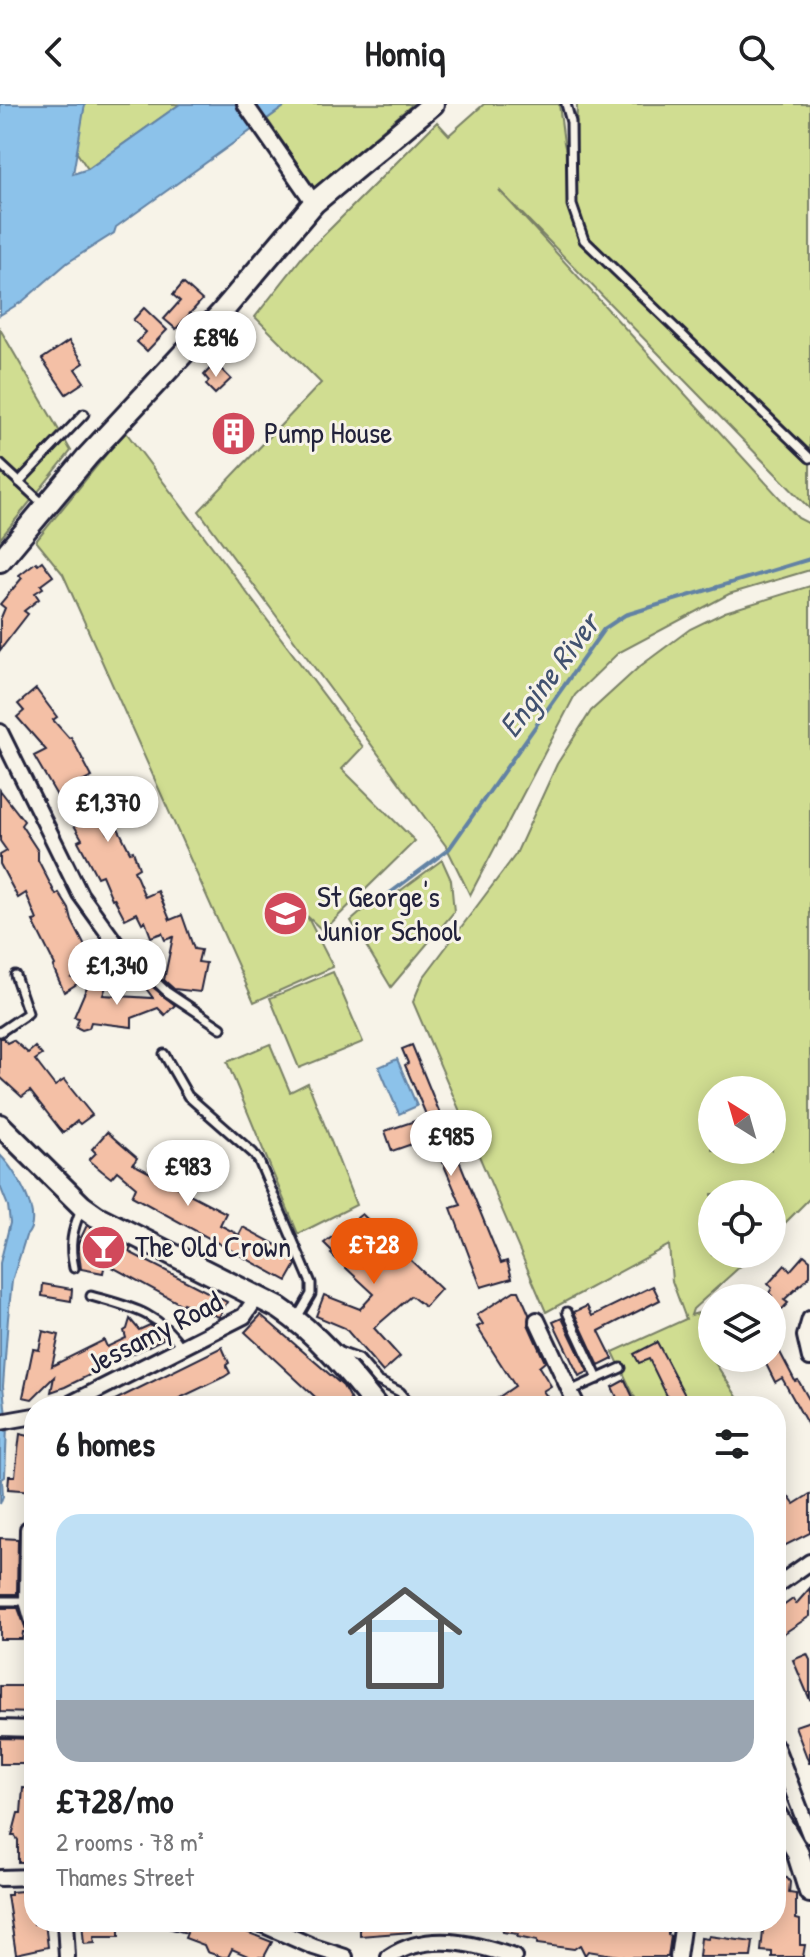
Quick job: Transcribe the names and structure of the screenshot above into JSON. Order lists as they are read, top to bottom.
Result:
{
  "streets": {
    "street": ["Jessamy Road"]
  },
  "water": ["Engine River"],
  "places": {
    "building": ["Pump House"],
    "school or university": ["St George's Junior School"],
    "bar": ["The Old Crown"]
  },
  "north": "top left",
  "page": {
    "header": "Homiq",
    "price": [
      "£896",
      "£1,370",
      "£1,340",
      "£985",
      "£983",
      "£728"
    ],
    "heading": "6 homes",
    "list": [
      {
        "name": "£728/mo",
        "note": "2 rooms · 78 m² · Thames Street"
      }
    ]
  }
}
